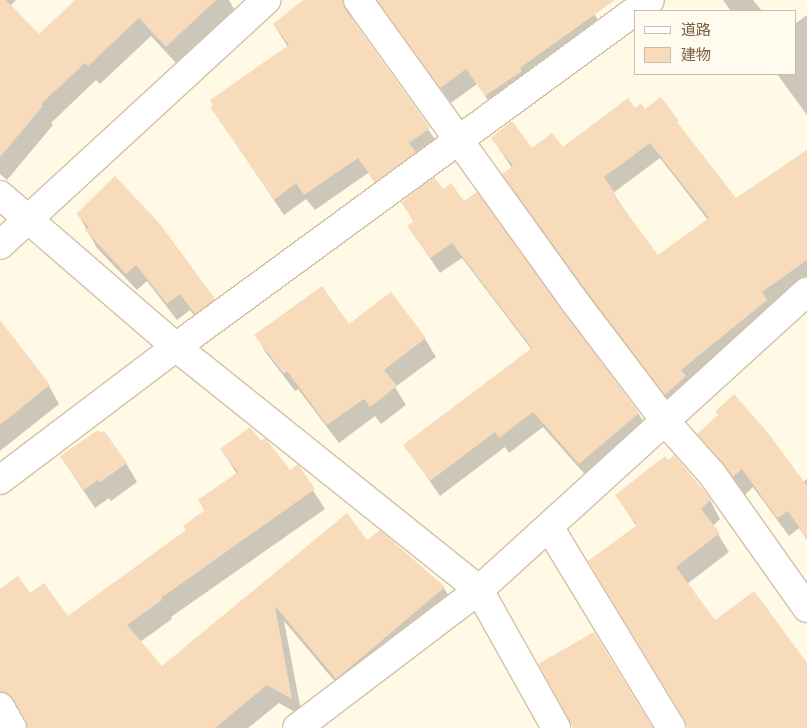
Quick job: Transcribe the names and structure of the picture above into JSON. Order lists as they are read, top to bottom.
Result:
{
  "legend": ["道路", "建物"]
}
